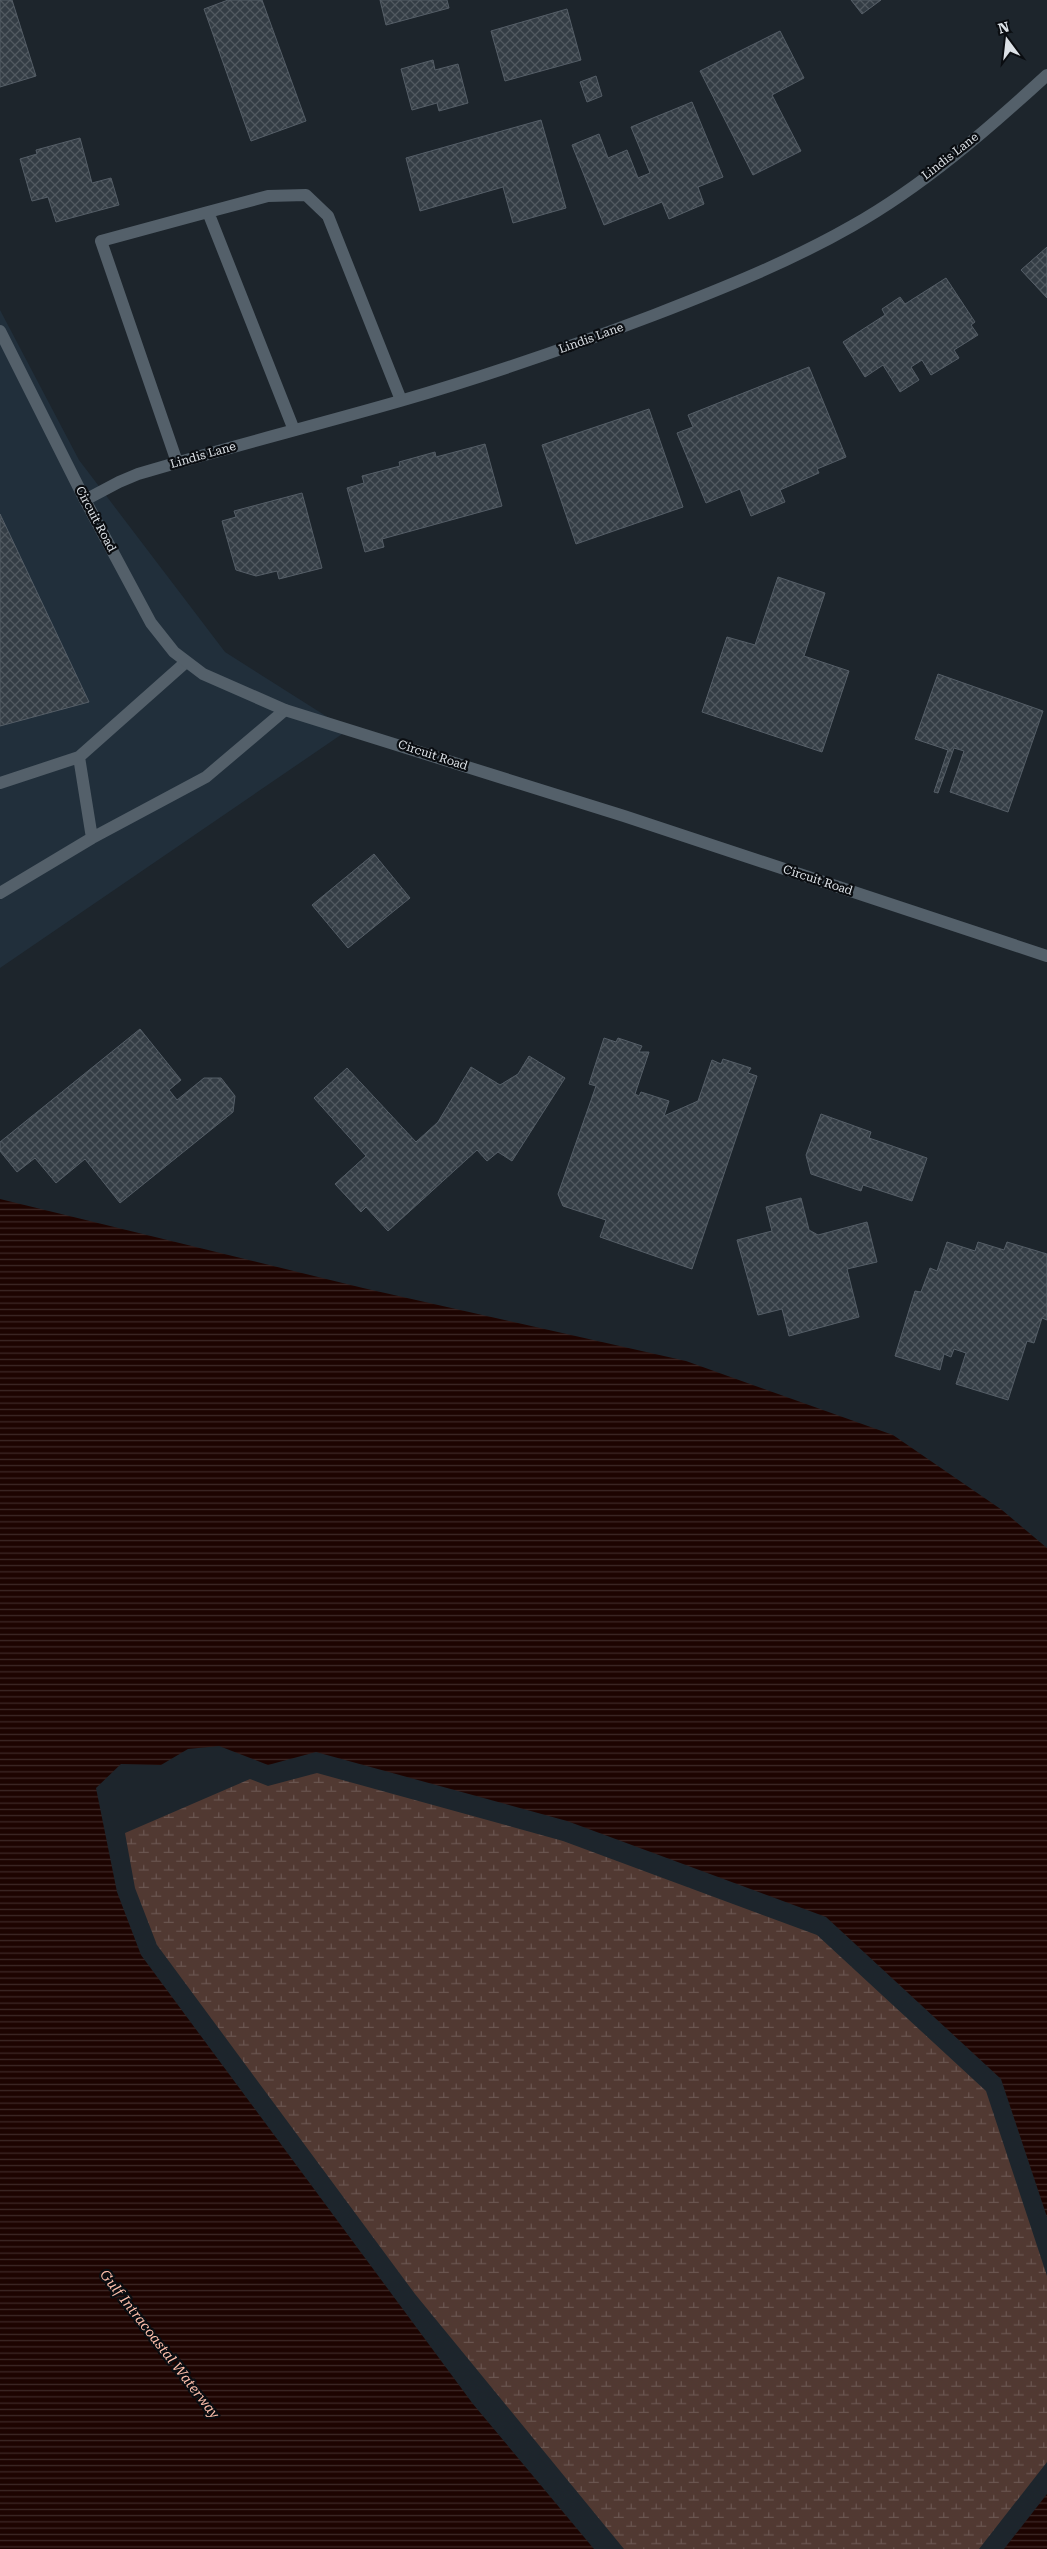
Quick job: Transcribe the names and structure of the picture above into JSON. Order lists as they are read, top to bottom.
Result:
{
  "streets": {
    "street": ["Lindis Lane", "Circuit Road"]
  },
  "crossings": [
    ["Lindis Lane", "Circuit Road"]
  ],
  "water": ["Gulf Intracoastal Waterway"],
  "north": "top"
}
